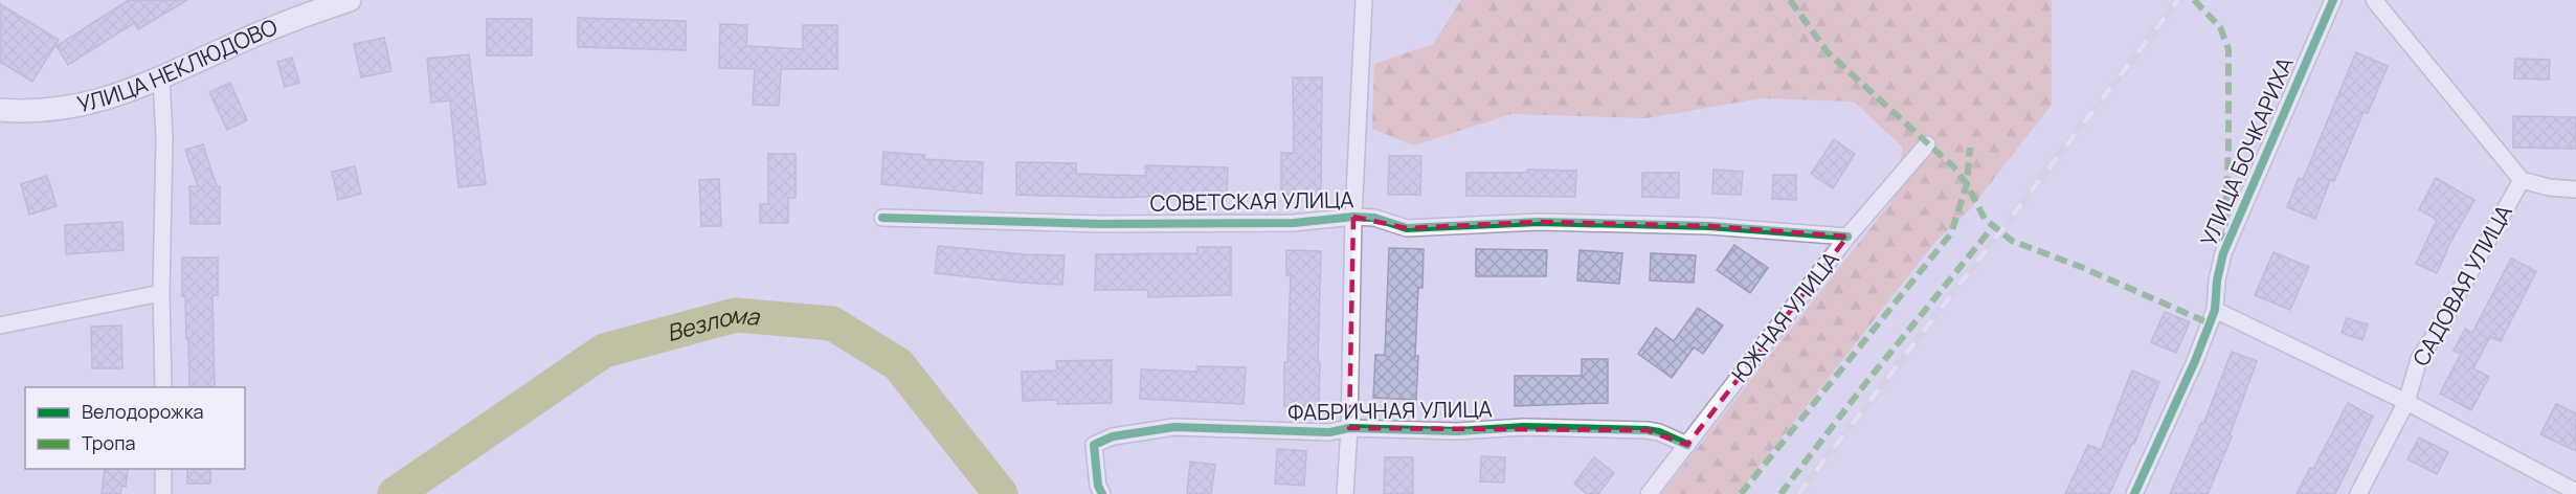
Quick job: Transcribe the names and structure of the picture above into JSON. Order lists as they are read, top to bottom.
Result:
{
  "streets": {
    "main road": ["УЛИЦА НЕКЛЮДОВО"],
    "street": [
      "УЛИЦА БОЧКАРИХА",
      "СОВЕТСКАЯ УЛИЦА",
      "САДОВАЯ УЛИЦА",
      "ЮЖНАЯ УЛИЦА",
      "ФАБРИЧНАЯ УЛИЦА"
    ]
  },
  "crossings": [
    ["СОВЕТСКАЯ УЛИЦА", "ЮЖНАЯ УЛИЦА"],
    ["ЮЖНАЯ УЛИЦА", "ФАБРИЧНАЯ УЛИЦА"]
  ],
  "water": ["Везлома"],
  "legend": ["Велодорожка", "Тропа"]
}
